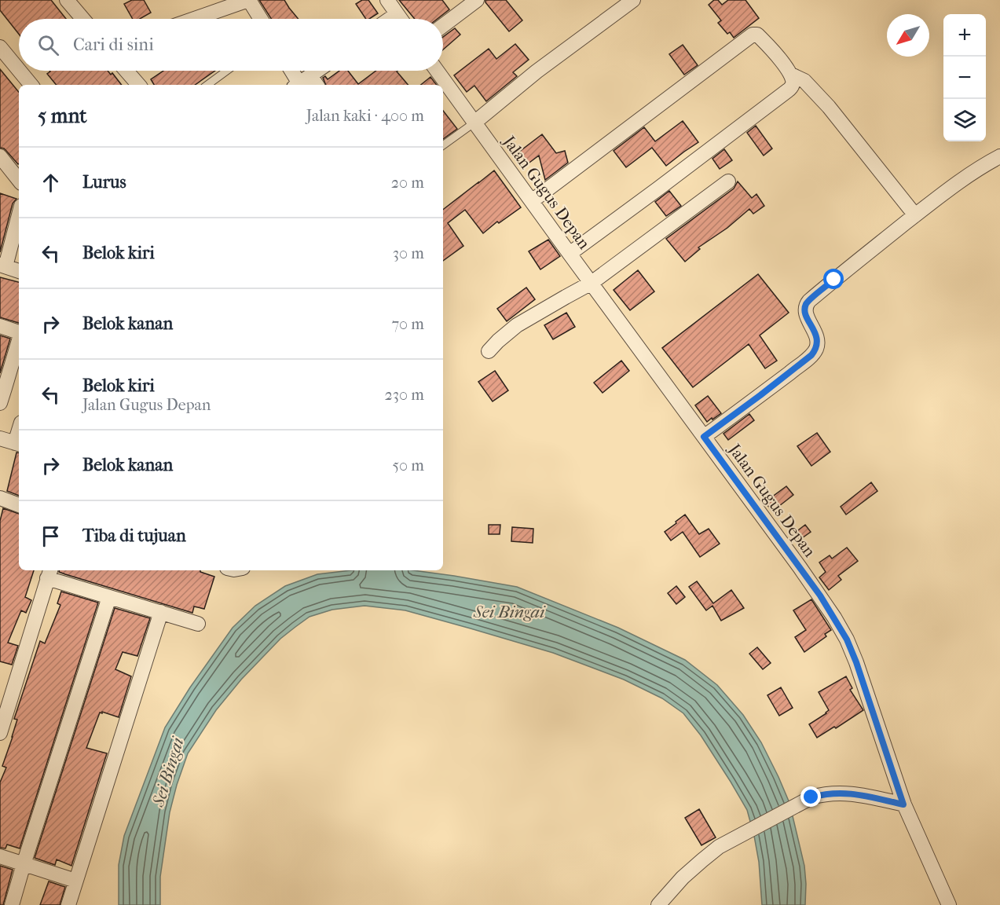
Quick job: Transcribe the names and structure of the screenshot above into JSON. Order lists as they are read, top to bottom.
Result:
{
  "streets": {
    "street": ["Jalan Gugus Depan"]
  },
  "water": ["Sei Bingai"],
  "north": "bottom left",
  "page": {
    "map_buttons": ["+", "−"],
    "search": "Cari di sini",
    "heading": ["5 mnt", "Jalan kaki · 400 m"],
    "list": [
      ["Lurus", "20 m"],
      ["Belok kiri", "30 m"],
      ["Belok kanan", "70 m"],
      ["Belok kiri", "Jalan Gugus Depan", "230 m"],
      ["Belok kanan", "50 m"],
      "Tiba di tujuan"
    ]
  }
}
